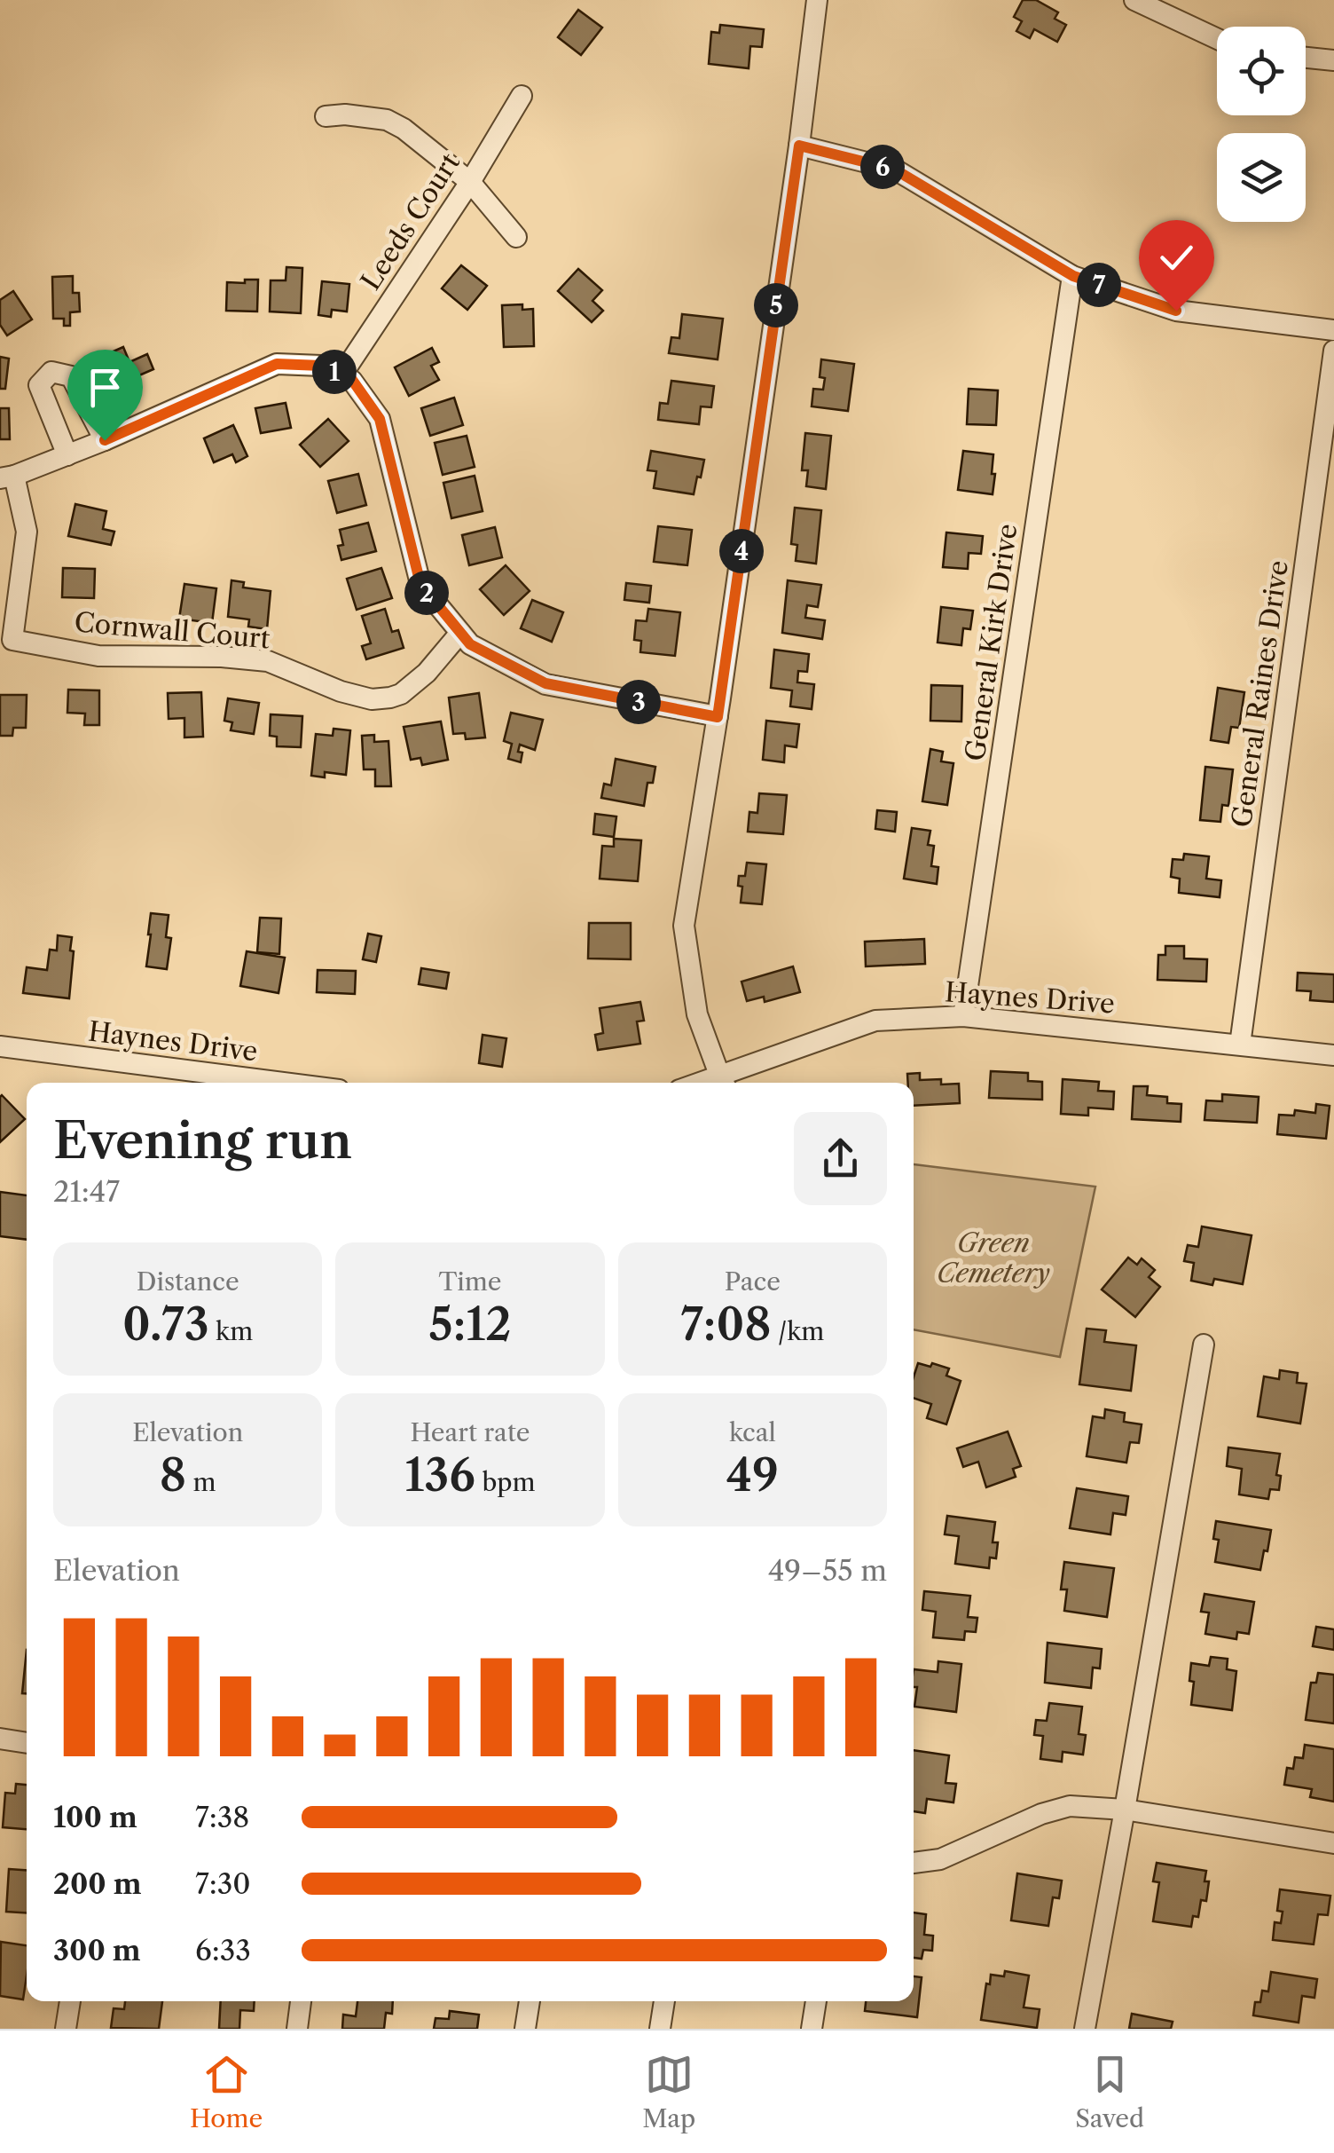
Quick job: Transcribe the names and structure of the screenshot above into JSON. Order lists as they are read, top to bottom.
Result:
{
  "streets": {
    "street": [
      "Leeds Court",
      "Cornwall Court",
      "General Kirk Drive",
      "General Raines Drive",
      "Haynes Drive"
    ]
  },
  "crossings": [
    ["General Kirk Drive", "Haynes Drive"],
    ["General Raines Drive", "Haynes Drive"]
  ],
  "parks": ["Green Cemetery"],
  "page": {
    "pins": [
      "6",
      "7",
      "5",
      "1",
      "4",
      "2",
      "3"
    ],
    "heading": ["Evening run", "21:47"],
    "stats": [
      ["Distance", "0.73 km"],
      ["Time", "5:12"],
      ["Pace", "7:08 /km"],
      ["Elevation", "8 m"],
      ["Heart rate", "136 bpm"],
      ["kcal", "49"]
    ],
    "chart": ["Elevation", "49–55 m"],
    "list": [
      {
        "name": "100 m",
        "note": "7:38"
      },
      {
        "name": "200 m",
        "note": "7:30"
      },
      {
        "name": "300 m",
        "note": "6:33"
      }
    ],
    "tabs": ["Home", "Map", "Saved"]
  }
}
